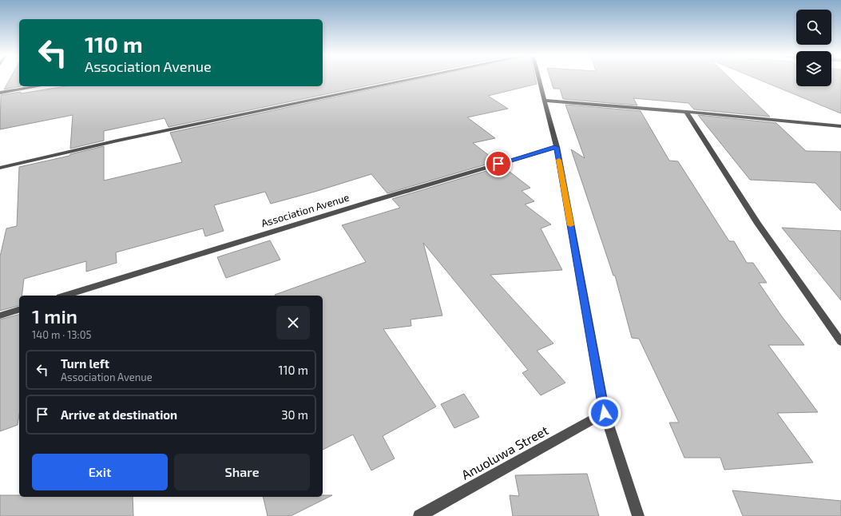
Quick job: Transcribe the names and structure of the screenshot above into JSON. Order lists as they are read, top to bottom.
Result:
{
  "streets": {
    "street": ["Association Avenue", "Anuoluwa Street"]
  },
  "page": {
    "turn": ["110 m", "Association Avenue"],
    "heading": ["1 min", "140 m · 13:05"],
    "list": [
      {
        "name": "Turn left",
        "note": "Association Avenue",
        "value": "110 m"
      },
      {
        "name": "Arrive at destination",
        "value": "30 m"
      }
    ],
    "buttons": ["Exit", "Share"]
  }
}
